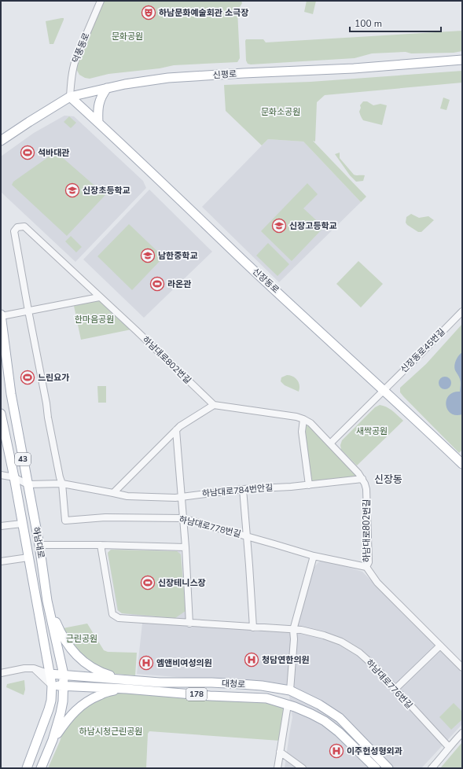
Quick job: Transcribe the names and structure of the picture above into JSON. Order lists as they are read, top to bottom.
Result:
{
  "streets": {
    "main road": [
      "신평로",
      "신장동로",
      "43",
      "하남대로",
      "대청로",
      "178"
    ],
    "street": [
      "덕풍동로",
      "신장동로45번길",
      "하남대로802번길",
      "하남대로784번안길",
      "하남대로778번길",
      "하남대로776번길"
    ]
  },
  "crossings": [
    ["덕풍동로", "신평로"],
    ["덕풍동로", "신장동로"],
    ["신평로", "신장동로"],
    ["신장동로", "신장동로45번길"],
    ["하남대로802번길", "하남대로784번안길"],
    ["하남대로802번길", "하남대로778번길"],
    ["하남대로784번안길", "하남대로"],
    ["하남대로", "대청로"]
  ],
  "districts": ["신장동"],
  "parks": [
    "문화공원",
    "문화소공원",
    "한마음공원",
    "새싹공원",
    "근린공원",
    "하남시청근린공원"
  ],
  "places": {
    "theatre": ["하남문화예술회관 소극장"],
    "sports": [
      "석바대관",
      "라온관",
      "느린요가",
      "신장테니스장"
    ],
    "school or university": ["신장초등학교", "신장고등학교", "남한중학교"],
    "hospital": ["청담연한의원", "엠앤비여성의원", "이주헌성형외과"]
  },
  "scale_bar": "100 m"
}
